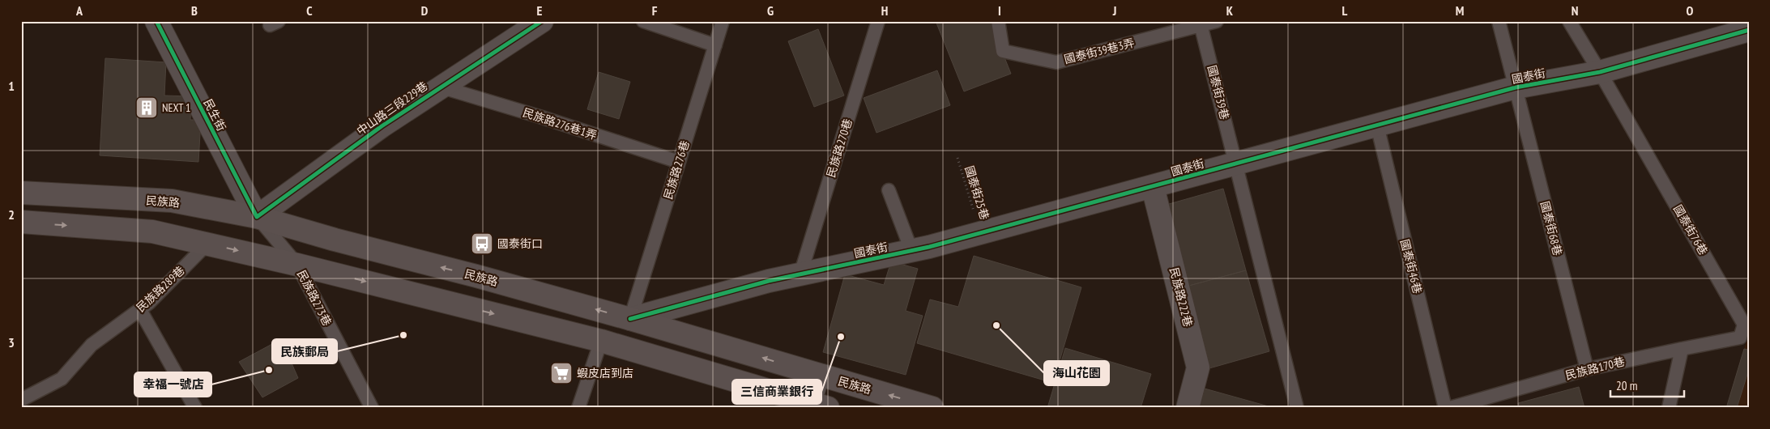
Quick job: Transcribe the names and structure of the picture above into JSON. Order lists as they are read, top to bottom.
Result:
{
  "streets": {
    "main road": ["民族路"],
    "street": [
      "國泰街",
      "中山路三段229巷",
      "民生街",
      "民族路222巷"
    ],
    "lane": [
      "國泰街39巷3弄",
      "國泰街39巷",
      "民族路276巷1弄",
      "民族路270巷",
      "民族路276巷",
      "國泰街68巷",
      "國泰街76巷",
      "國泰街46巷",
      "民族路289巷",
      "民族路273巷",
      "民族路170巷"
    ],
    "path": ["國泰街25巷"]
  },
  "crossings": [
    ["國泰街39巷3弄", "國泰街39巷"],
    ["國泰街", "國泰街39巷"],
    ["國泰街", "民族路270巷"],
    ["國泰街", "民族路276巷"],
    ["國泰街", "國泰街25巷"],
    ["國泰街", "民族路"],
    ["國泰街", "國泰街68巷"],
    ["國泰街", "國泰街76巷"],
    ["國泰街", "國泰街46巷"],
    ["國泰街", "民族路222巷"],
    ["中山路三段229巷", "民生街"],
    ["中山路三段229巷", "民族路276巷1弄"],
    ["中山路三段229巷", "民族路"],
    ["中山路三段229巷", "民族路273巷"],
    ["民生街", "民族路"],
    ["民生街", "民族路273巷"],
    ["民族路276巷1弄", "民族路276巷"],
    ["民族路276巷", "民族路"],
    ["民族路", "民族路273巷"],
    ["國泰街68巷", "民族路170巷"]
  ],
  "places": {
    "building": ["NEXT 1"],
    "bus stop": ["國泰街口"],
    "other": [
      "海山花園",
      "民族郵局",
      "三信商業銀行",
      "幸福一號店"
    ],
    "supermarket": ["蝦皮店到店"]
  },
  "scale_bar": "20 m",
  "grid": {
    "columns": [
      "A",
      "B",
      "C",
      "D",
      "E",
      "F",
      "G",
      "H",
      "I",
      "J",
      "K",
      "L",
      "M",
      "N",
      "O"
    ],
    "rows": ["1", "2", "3"]
  }
}
